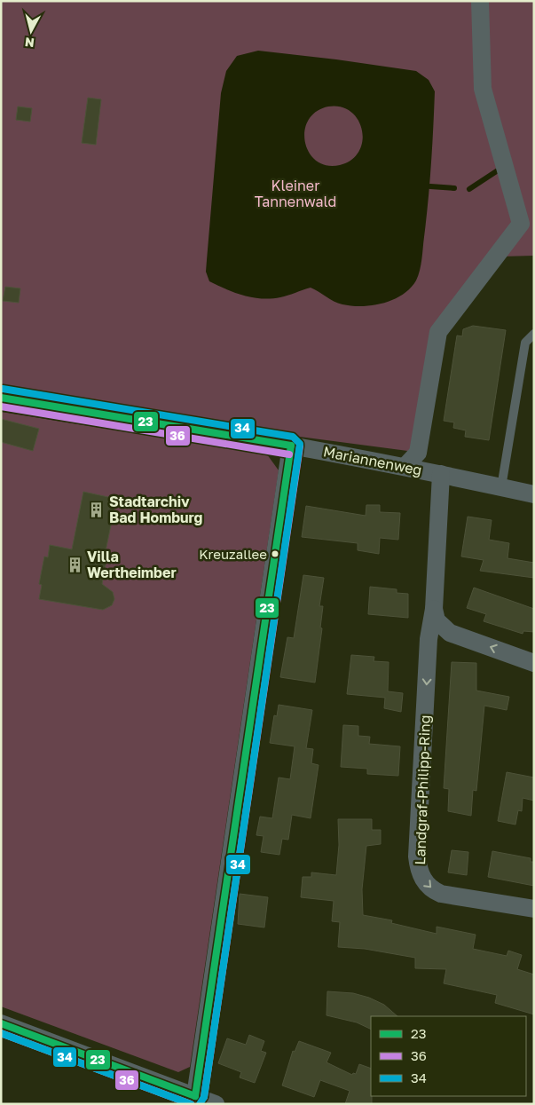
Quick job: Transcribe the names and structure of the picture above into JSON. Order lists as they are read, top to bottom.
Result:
{
  "streets": {
    "street": ["Mariannenweg", "Landgraf-Philipp-Ring"]
  },
  "crossings": [
    ["Mariannenweg", "Landgraf-Philipp-Ring"]
  ],
  "parks": ["Kleiner Tannenwald"],
  "places": {
    "building": ["Stadtarchiv Bad Homburg", "Villa Wertheimber"],
    "other": ["Kreuzallee"]
  },
  "lines": ["transit line 34", "transit line 23", "transit line 36"],
  "legend": ["23", "36", "34"],
  "north": "bottom"
}
